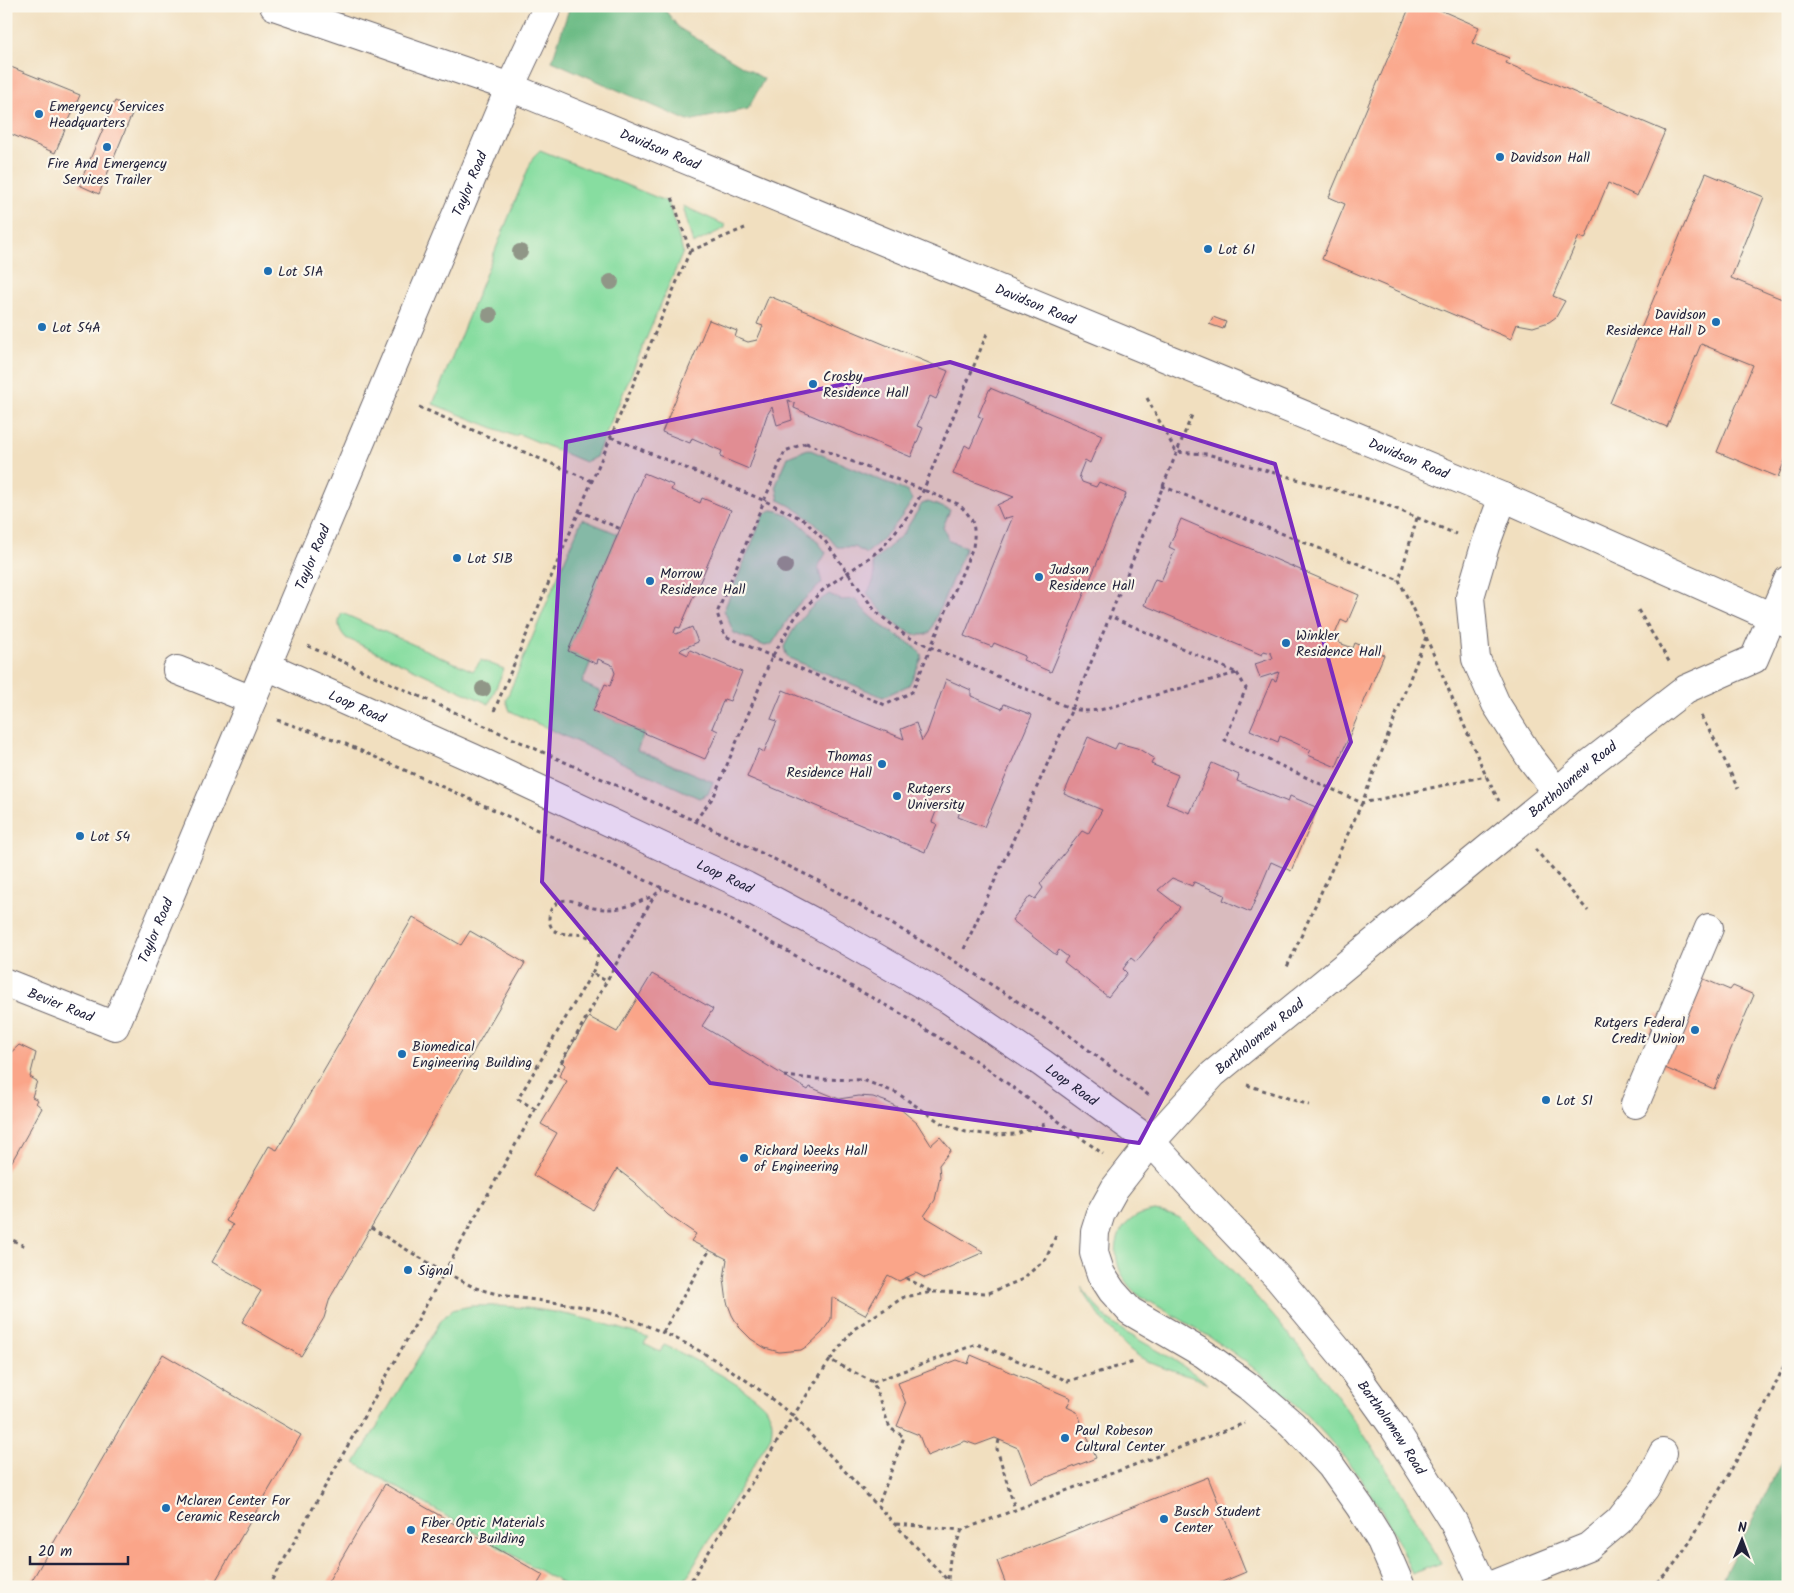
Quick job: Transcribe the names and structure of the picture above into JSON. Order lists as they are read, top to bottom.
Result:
{
  "streets": {
    "street": [
      "Davidson Road",
      "Taylor Road",
      "Loop Road",
      "Bartholomew Road",
      "Bevier Road"
    ]
  },
  "crossings": [
    ["Davidson Road", "Taylor Road"],
    ["Davidson Road", "Bartholomew Road"],
    ["Taylor Road", "Loop Road"],
    ["Taylor Road", "Bevier Road"],
    ["Loop Road", "Bartholomew Road"]
  ],
  "places": [
    "Emergency Services Headquarters",
    "Fire And Emergency Services Trailer",
    "Davidson Hall",
    "Lot 61",
    "Lot 51A",
    "Davidson Residence Hall D",
    "Lot 54A",
    "Crosby Residence Hall",
    "Lot 51B",
    "Judson Residence Hall",
    "Morrow Residence Hall",
    "Winkler Residence Hall",
    "Thomas Residence Hall",
    "Rutgers University",
    "Lot 54",
    "Rutgers Federal Credit Union",
    "Biomedical Engineering Building",
    "Lot 51",
    "Richard Weeks Hall of Engineering",
    "Signal",
    "Paul Robeson Cultural Center",
    "Mclaren Center For Ceramic Research",
    "Busch Student Center",
    "Fiber Optic Materials Research Building"
  ],
  "scale_bar": "20 m",
  "north": "top"
}
